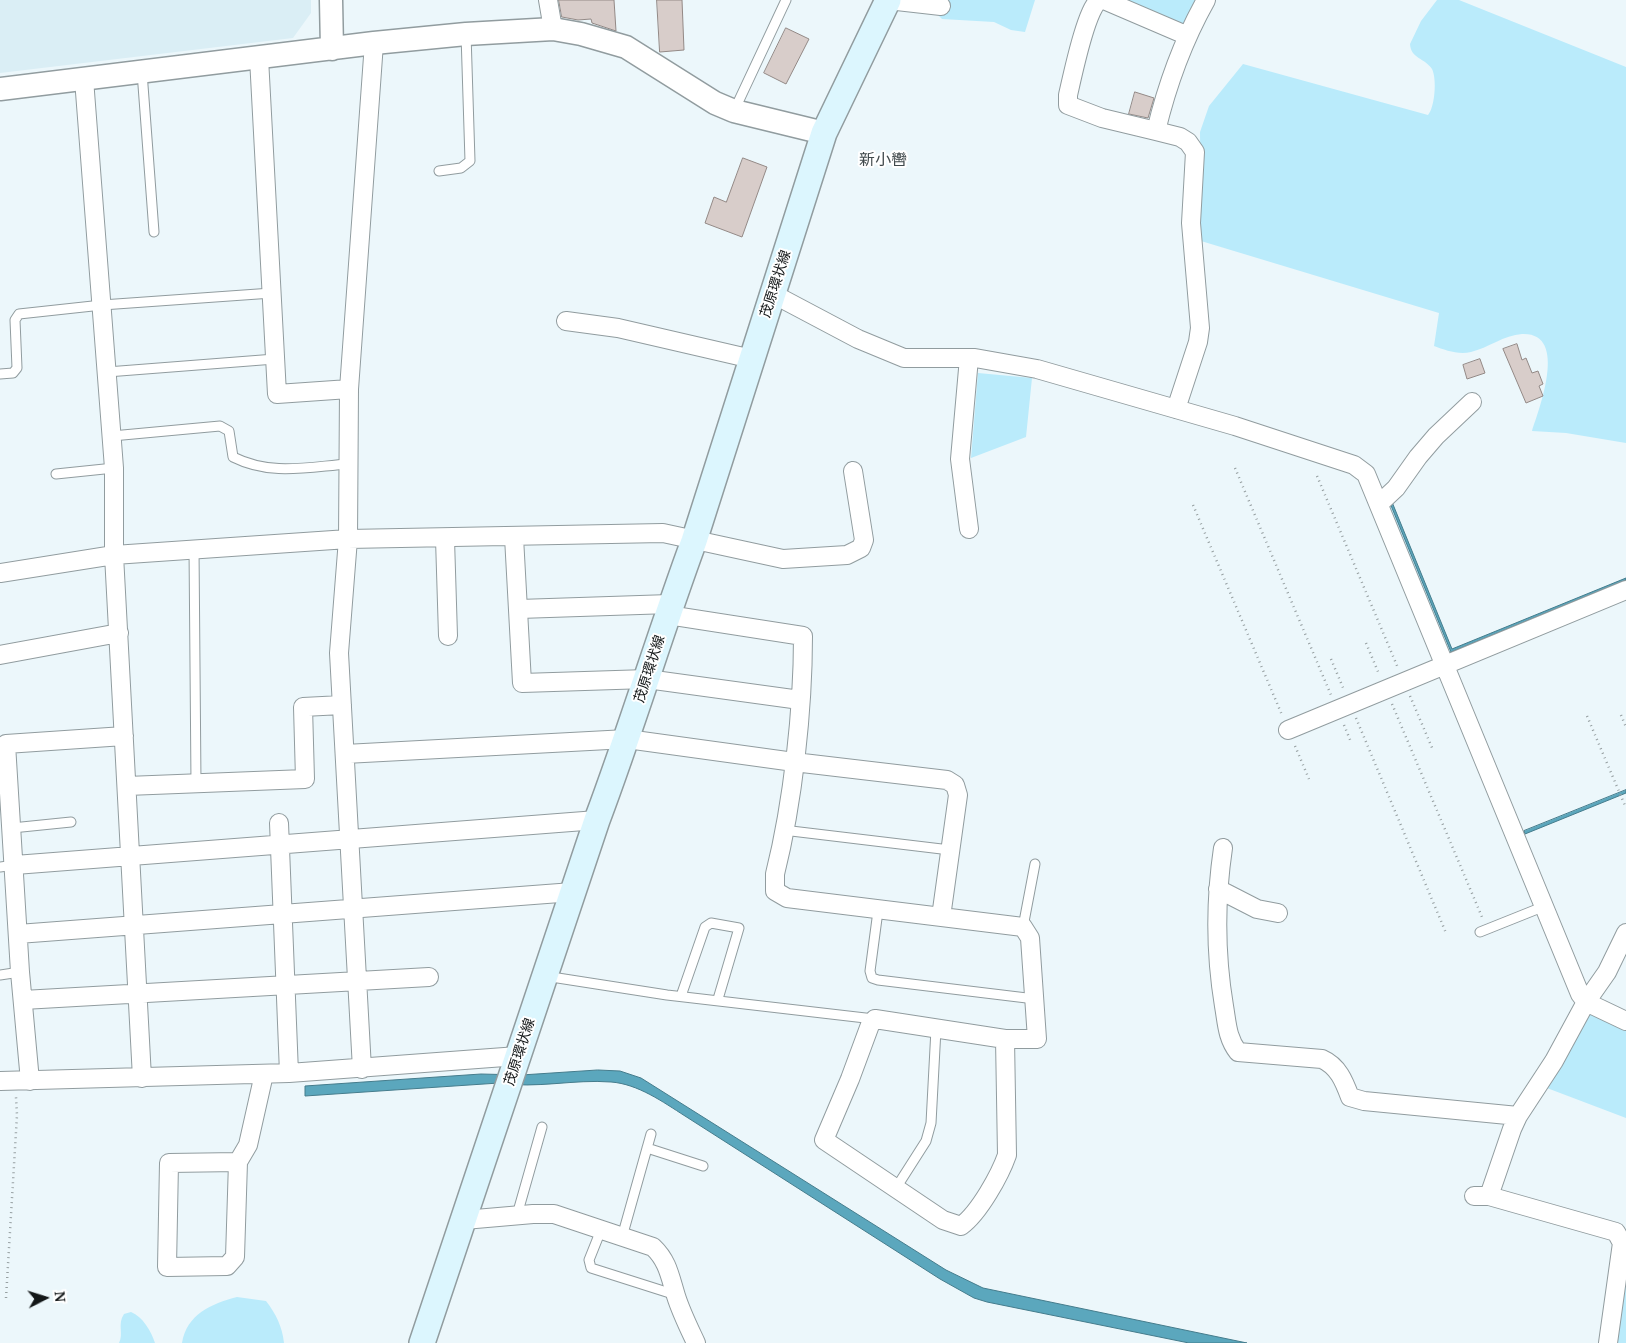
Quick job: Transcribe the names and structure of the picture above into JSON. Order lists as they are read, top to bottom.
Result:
{
  "streets": {
    "main road": ["茂原環状線"]
  },
  "districts": ["新小轡"],
  "north": "right"
}
